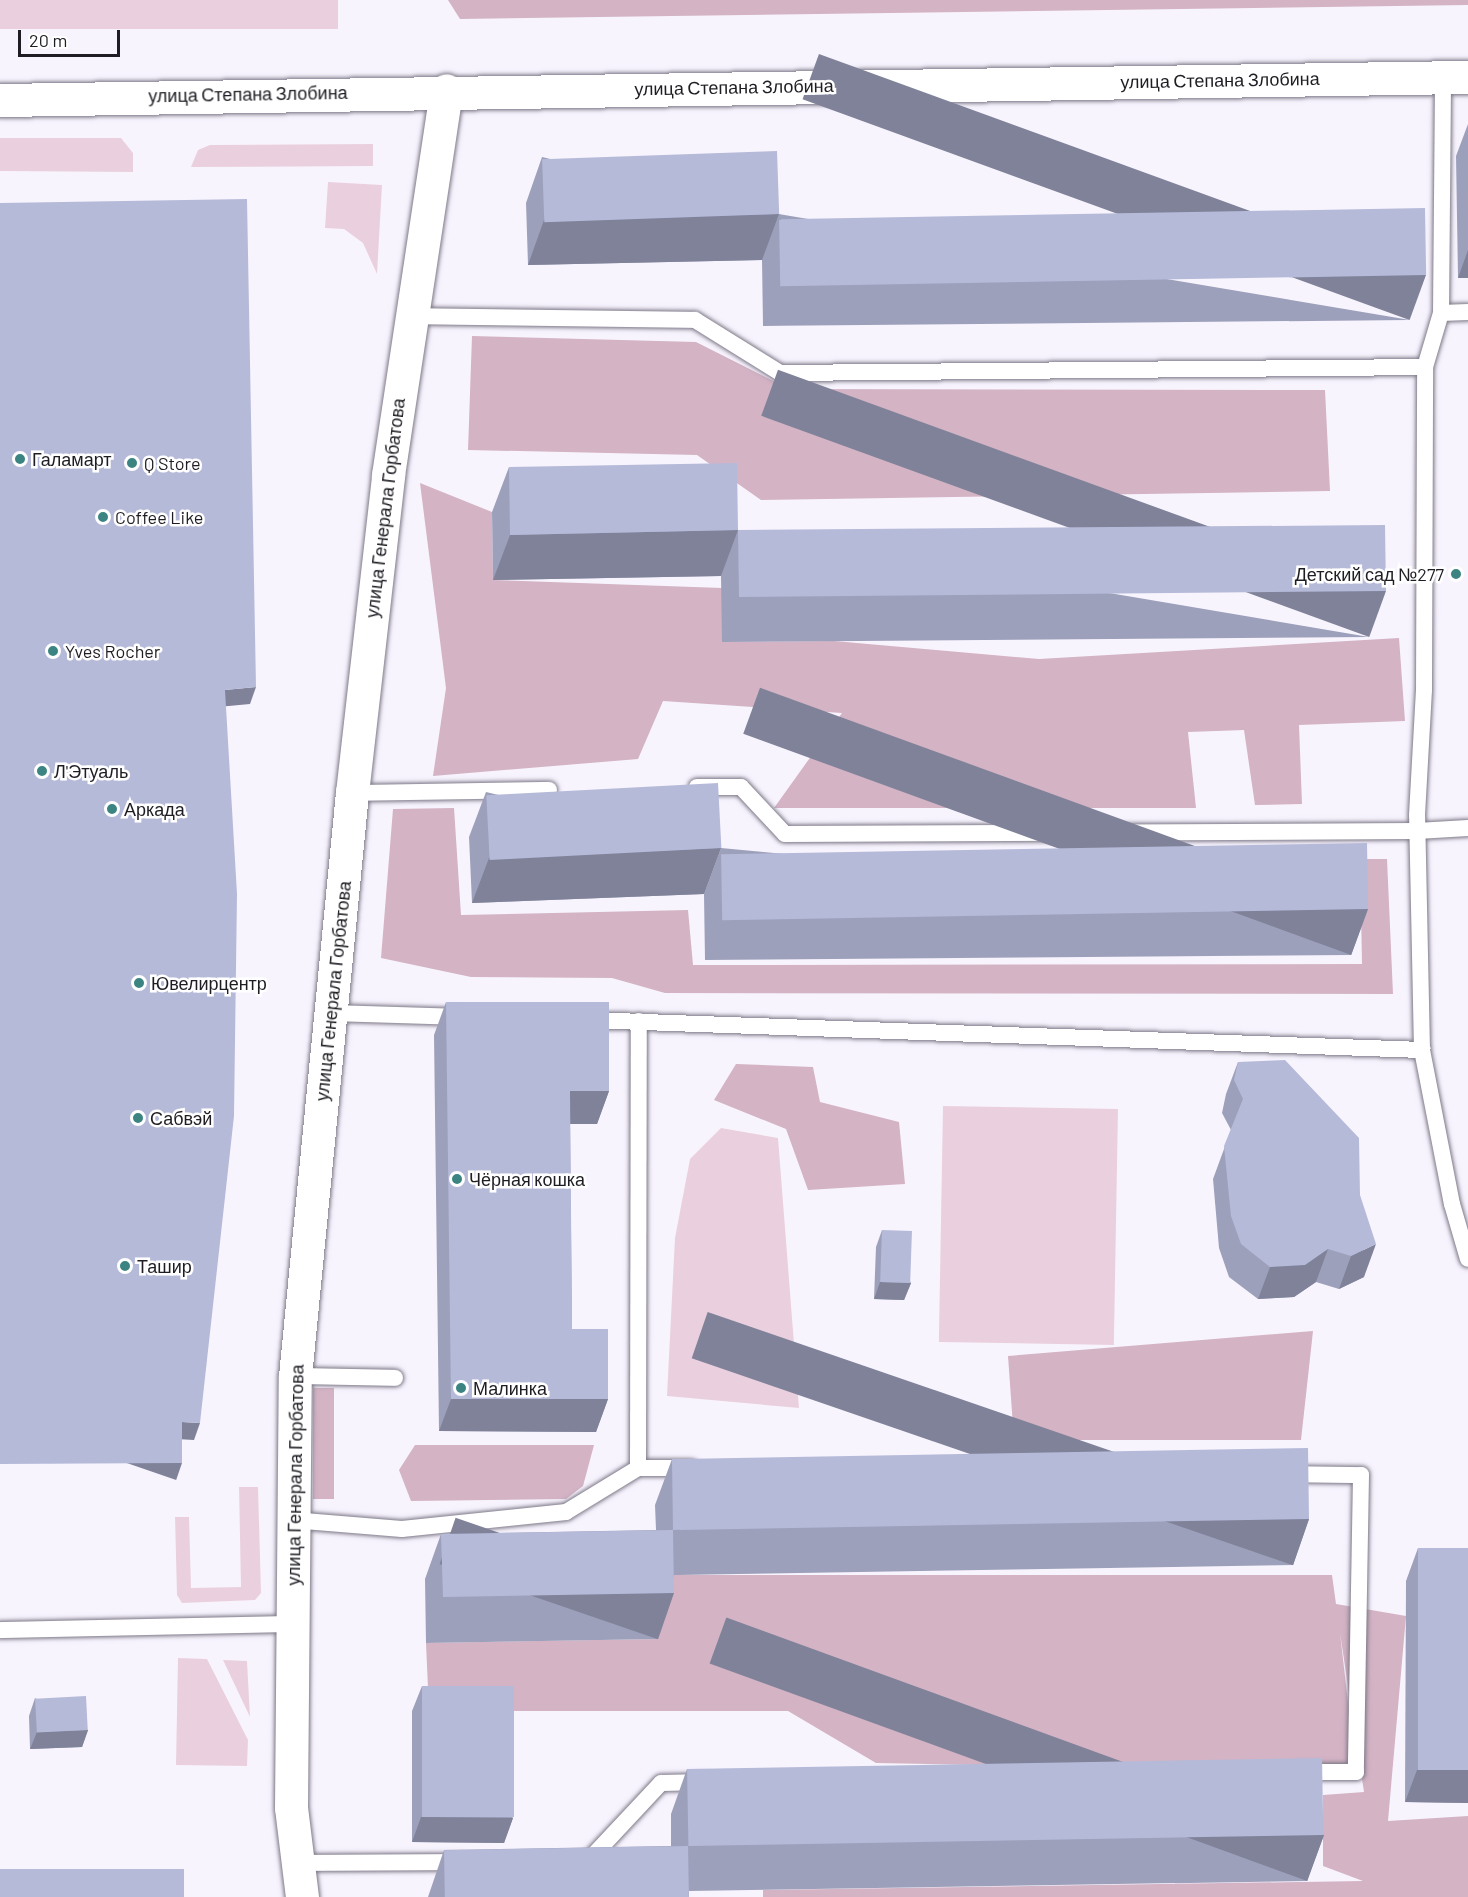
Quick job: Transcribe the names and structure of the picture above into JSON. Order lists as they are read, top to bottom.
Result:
{
  "streets": {
    "street": ["улица Степана Злобина", "улица Генерала Горбатова"]
  },
  "crossings": [
    ["улица Степана Злобина", "улица Генерала Горбатова"]
  ],
  "places": [
    "Галамарт",
    "Q Store",
    "Coffee Like",
    "Детский сад №277",
    "Yves Rocher",
    "Л'Этуаль",
    "Аркада",
    "Ювелирцентр",
    "Сабвэй",
    "Чёрная кошка",
    "Ташир",
    "Малинка"
  ],
  "scale_bar": "20 m"
}
